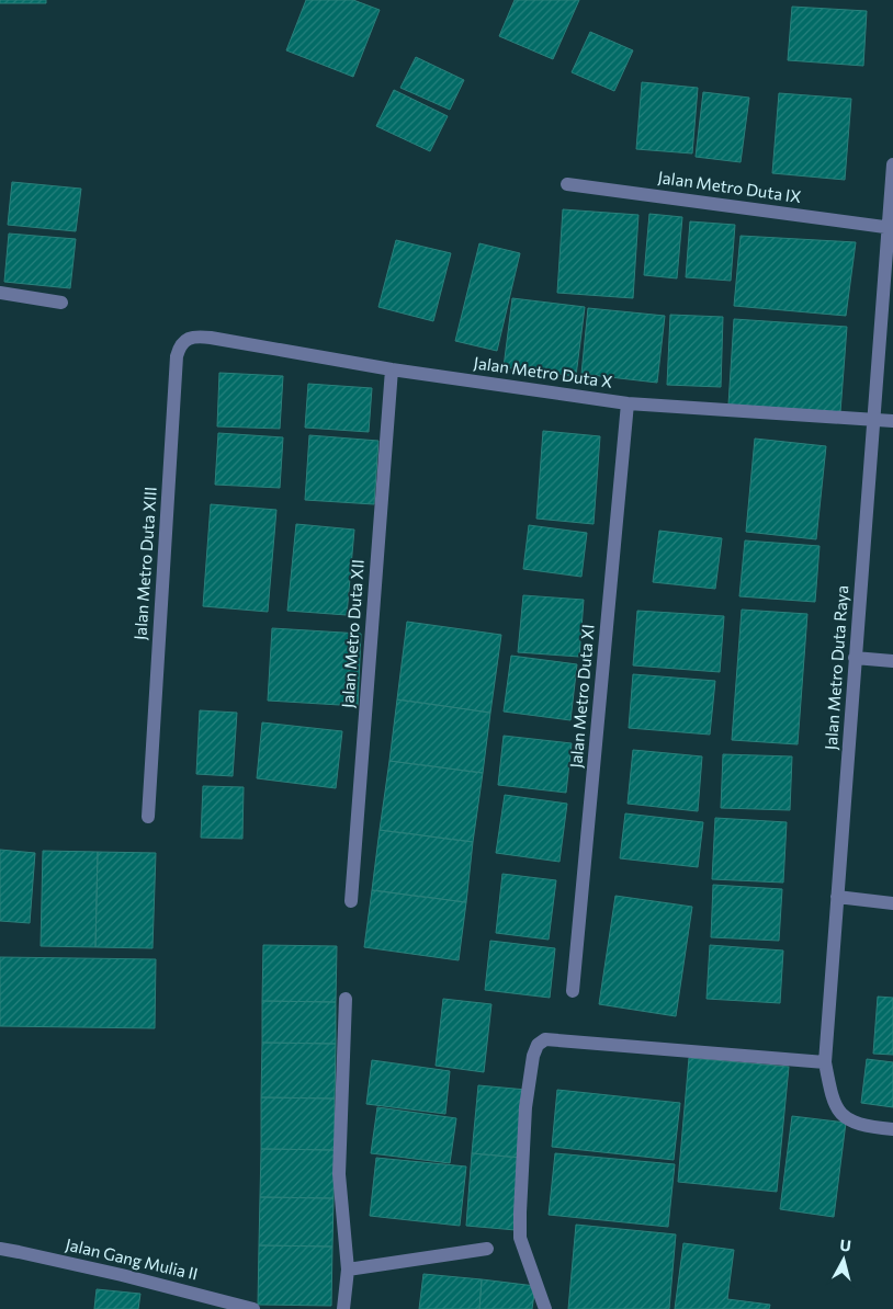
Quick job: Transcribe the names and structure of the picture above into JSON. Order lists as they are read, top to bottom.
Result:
{
  "streets": {
    "street": [
      "Jalan Metro Duta IX",
      "Jalan Metro Duta X",
      "Jalan Metro Duta XIII",
      "Jalan Metro Duta XII",
      "Jalan Metro Duta Raya",
      "Jalan Metro Duta XI",
      "Jalan Gang Mulia II"
    ]
  },
  "crossings": [
    ["Jalan Metro Duta IX", "Jalan Metro Duta Raya"],
    ["Jalan Metro Duta X", "Jalan Metro Duta XIII"],
    ["Jalan Metro Duta X", "Jalan Metro Duta XII"],
    ["Jalan Metro Duta X", "Jalan Metro Duta Raya"],
    ["Jalan Metro Duta X", "Jalan Metro Duta XI"]
  ],
  "north": "top"
}
